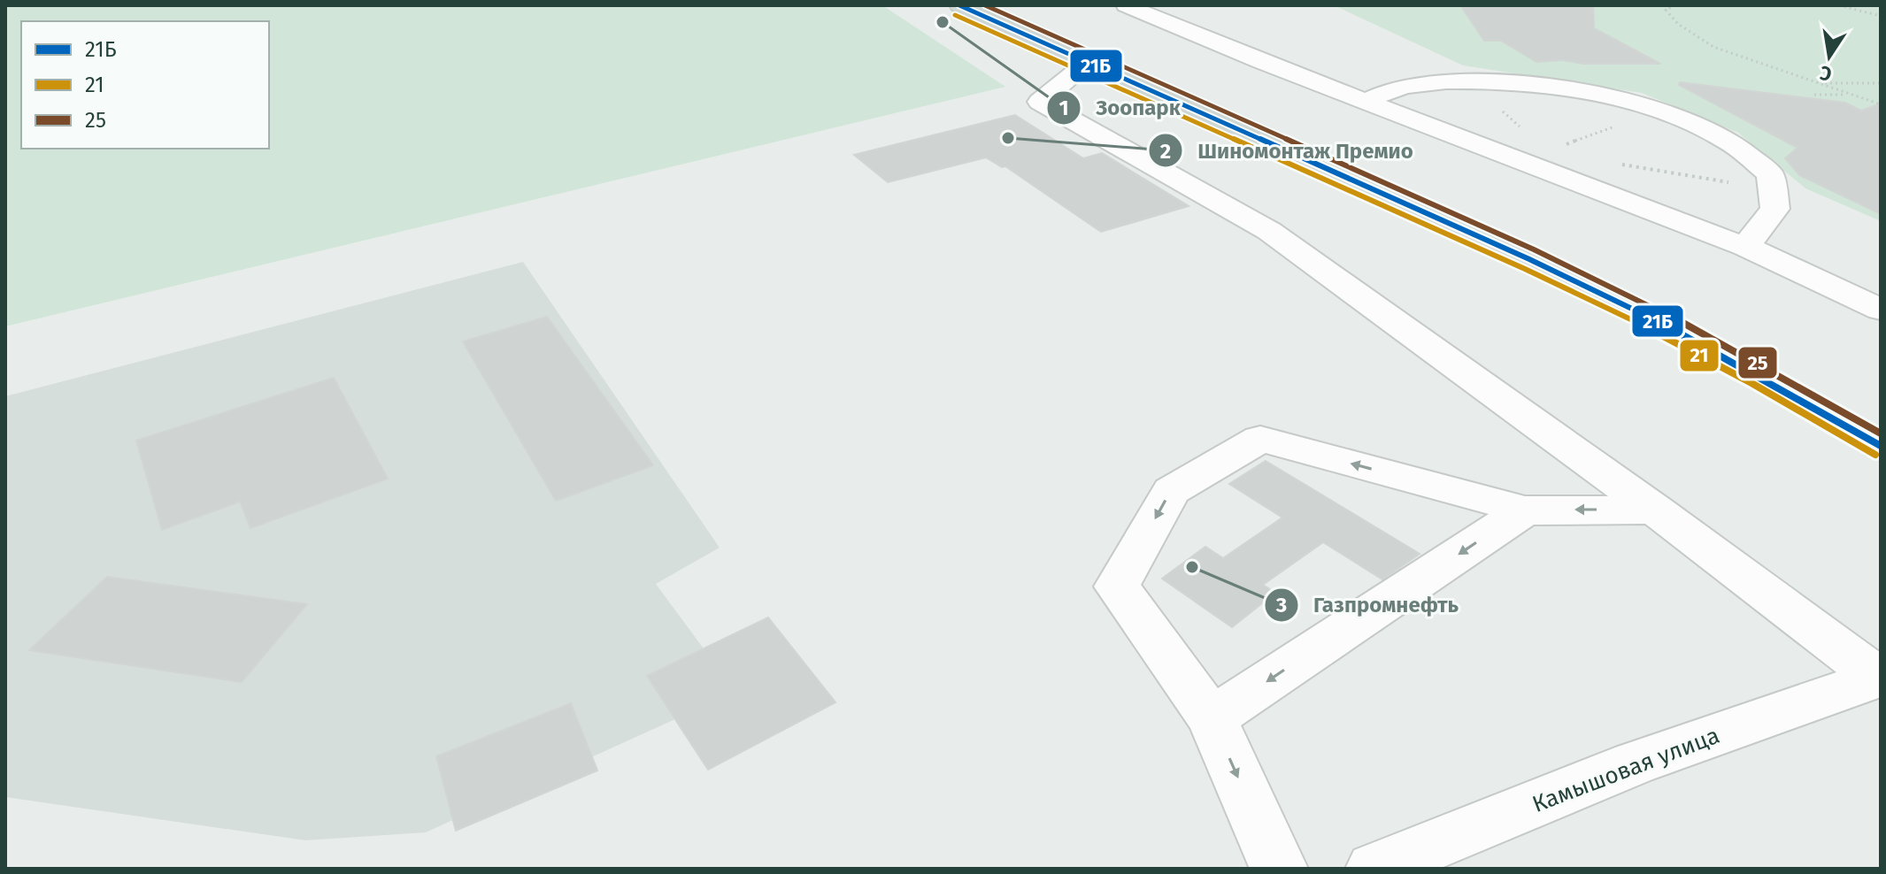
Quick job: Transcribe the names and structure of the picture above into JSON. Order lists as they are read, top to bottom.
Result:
{
  "streets": {
    "street": ["Камышовая улица"]
  },
  "places": ["Зоопарк", "Шиномонтаж Премио", "Газпромнефть"],
  "lines": ["transit line 21Б", "transit line 25", "transit line 21"],
  "legend": ["21Б", "21", "25"],
  "north": "bottom"
}
